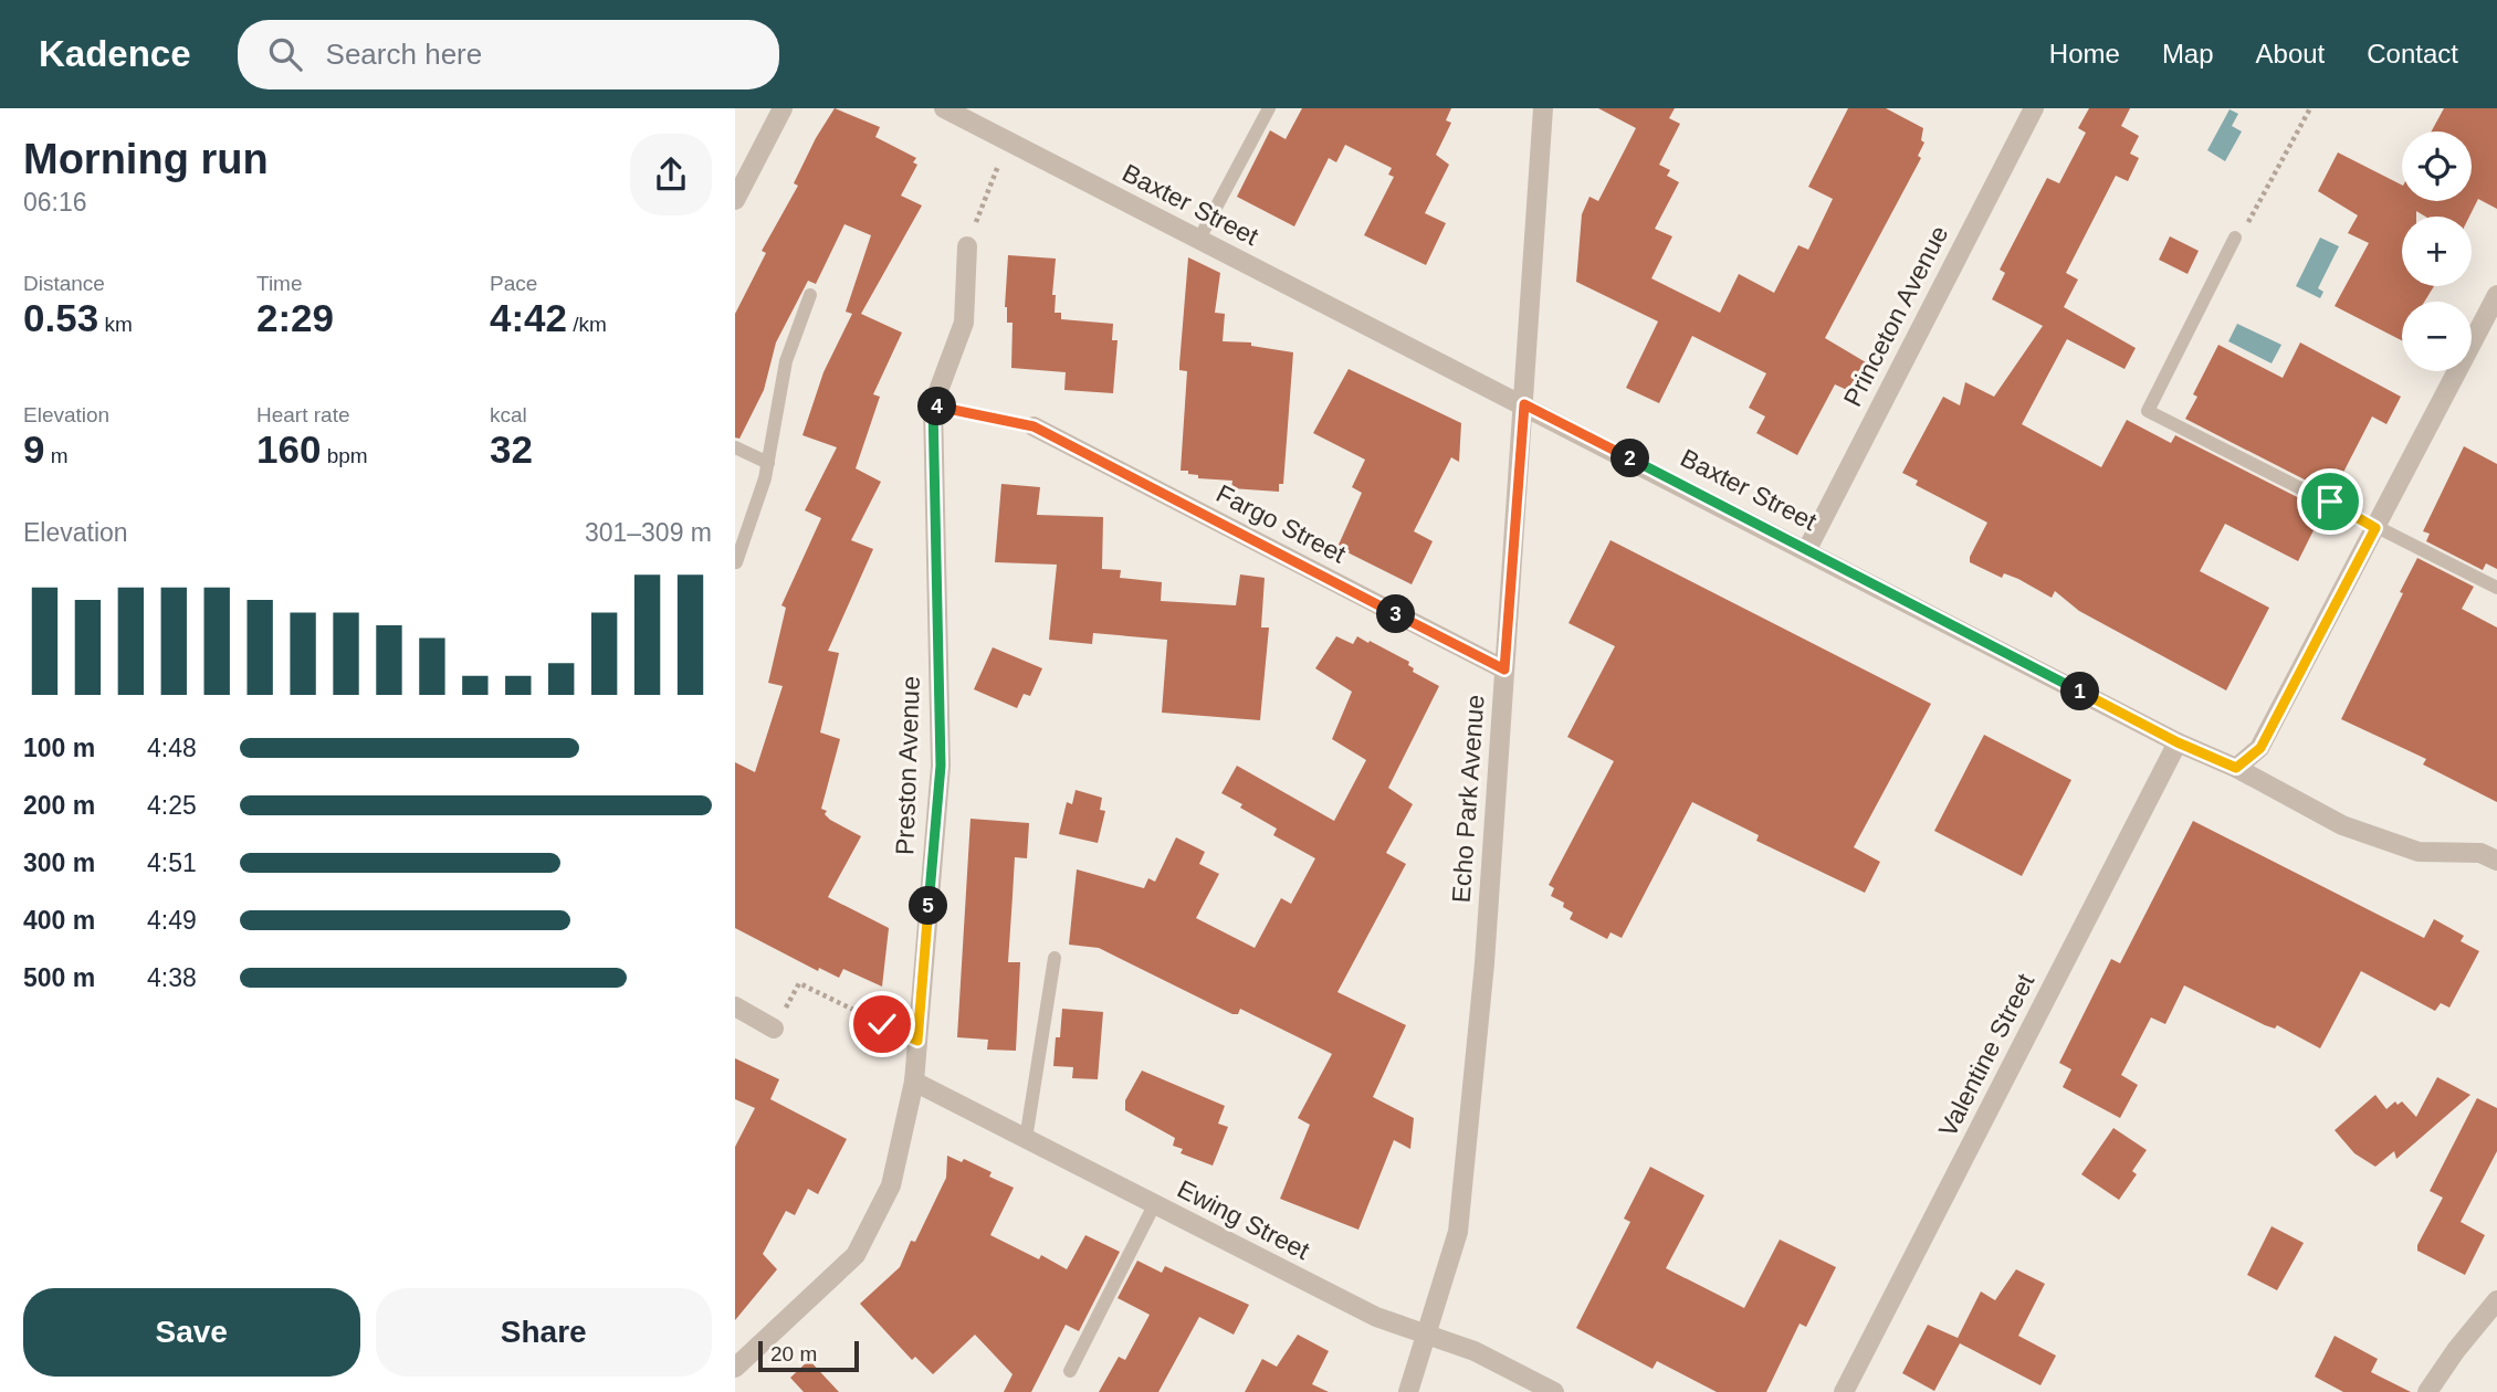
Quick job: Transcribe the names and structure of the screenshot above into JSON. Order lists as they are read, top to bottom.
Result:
{
  "streets": {
    "street": [
      "Baxter Street",
      "Princeton Avenue",
      "Fargo Street",
      "Preston Avenue",
      "Echo Park Avenue",
      "Valentine Street",
      "Ewing Street"
    ]
  },
  "crossings": [
    ["Baxter Street", "Princeton Avenue"],
    ["Baxter Street", "Echo Park Avenue"],
    ["Baxter Street", "Valentine Street"],
    ["Fargo Street", "Echo Park Avenue"],
    ["Preston Avenue", "Ewing Street"],
    ["Echo Park Avenue", "Ewing Street"]
  ],
  "scale_bar": "20 m",
  "page": {
    "header": "Kadence",
    "search": "Search here",
    "nav": [
      "Home",
      "Map",
      "About",
      "Contact"
    ],
    "heading": ["Morning run", "06:16"],
    "map_buttons": ["+", "−"],
    "stats": [
      ["Distance", "0.53 km"],
      ["Time", "2:29"],
      ["Pace", "4:42 /km"],
      ["Elevation", "9 m"],
      ["Heart rate", "160 bpm"],
      ["kcal", "32"]
    ],
    "pins": [
      "4",
      "2",
      "3",
      "1",
      "5"
    ],
    "chart": ["Elevation", "301–309 m"],
    "list": [
      {
        "name": "100 m",
        "note": "4:48"
      },
      {
        "name": "200 m",
        "note": "4:25"
      },
      {
        "name": "300 m",
        "note": "4:51"
      },
      {
        "name": "400 m",
        "note": "4:49"
      },
      {
        "name": "500 m",
        "note": "4:38"
      }
    ],
    "buttons": ["Save", "Share"],
    "scale": "20 m"
  }
}
